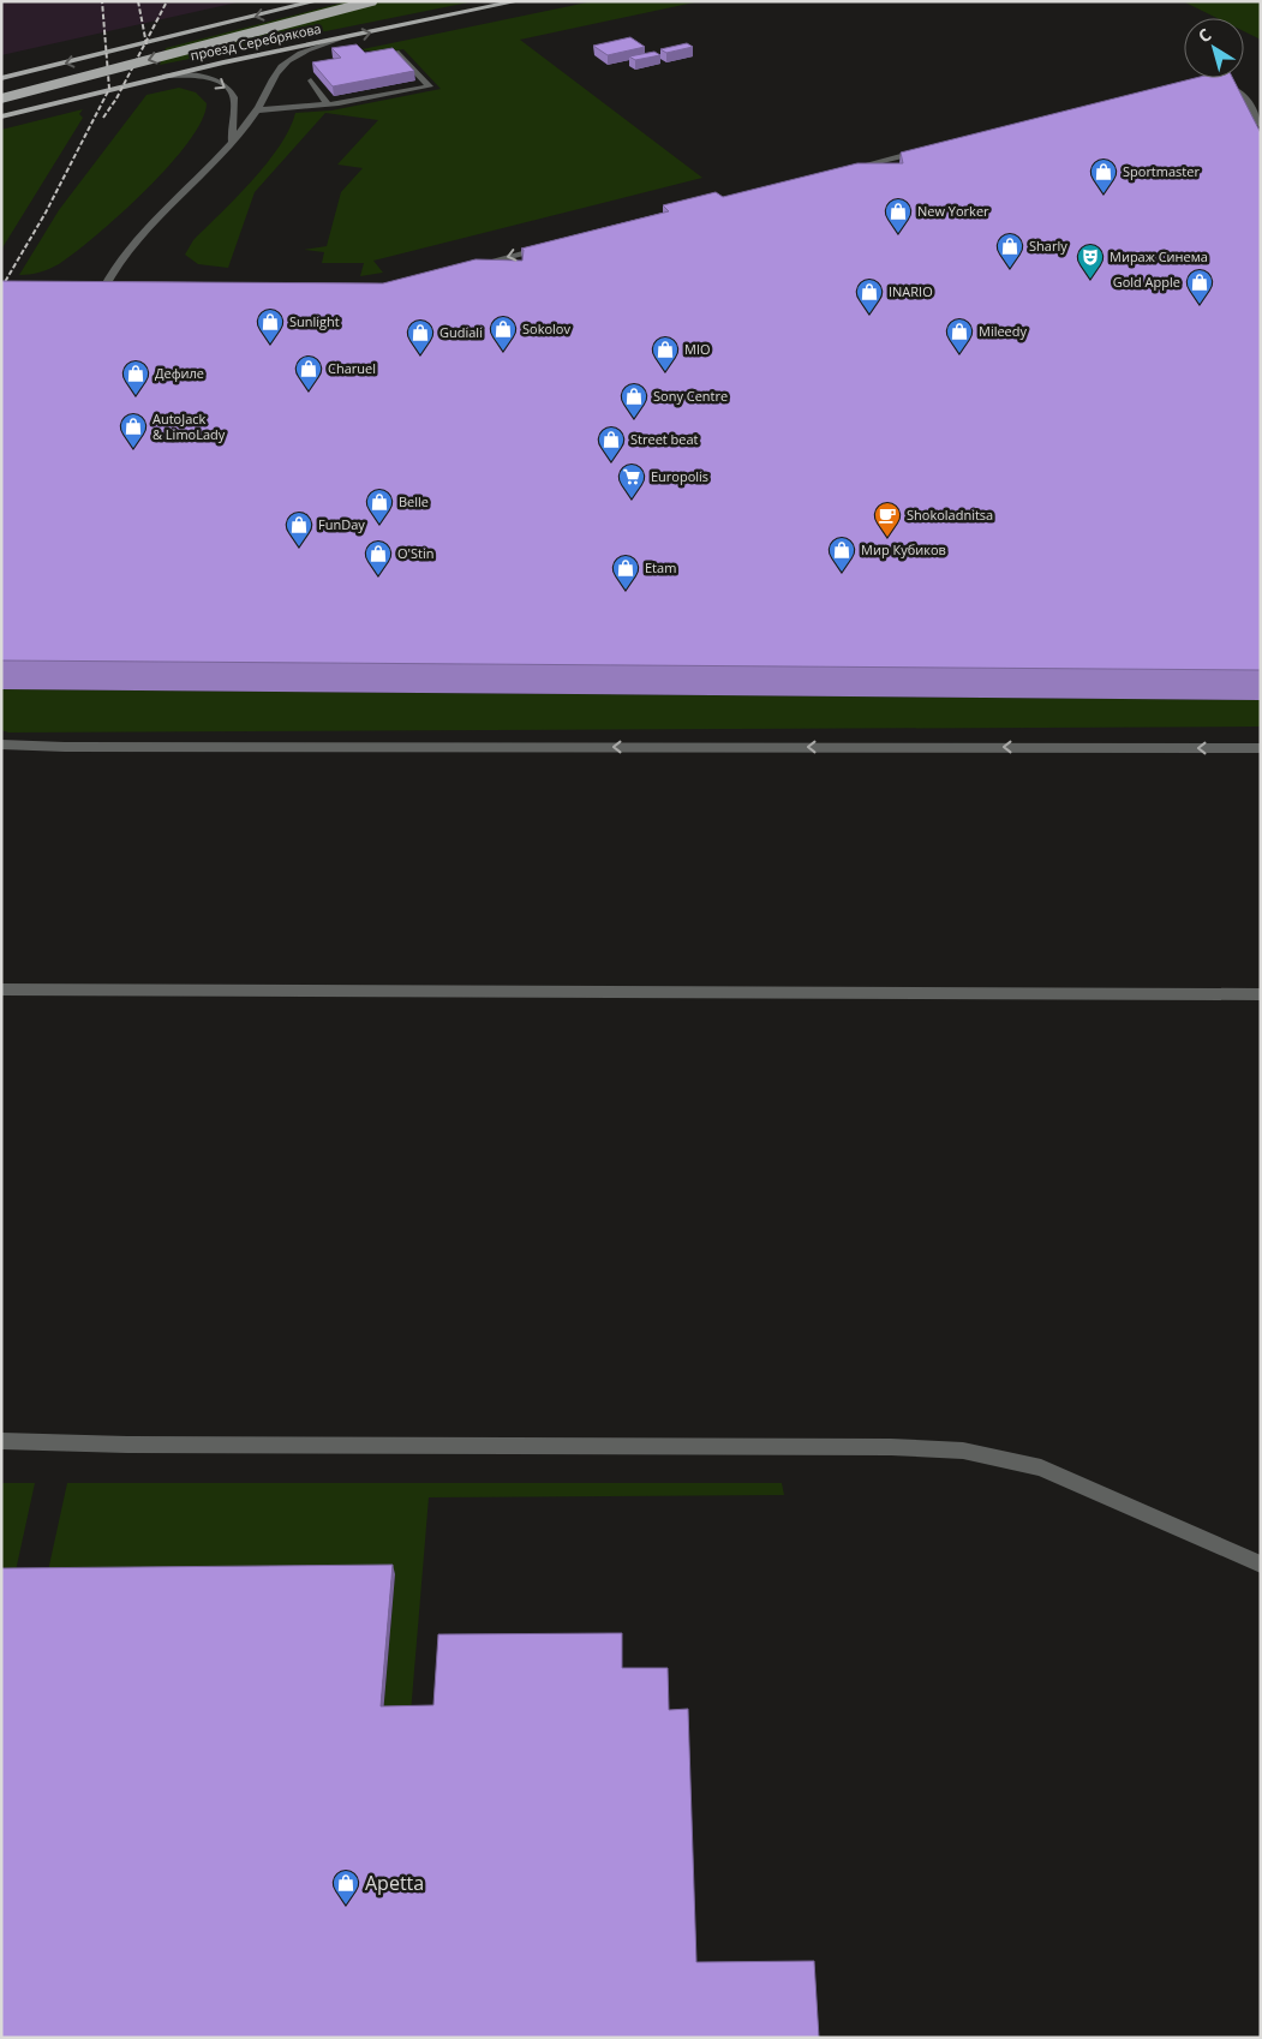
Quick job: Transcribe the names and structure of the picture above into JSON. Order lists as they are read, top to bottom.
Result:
{
  "streets": {
    "main road": ["проезд Серебрякова"]
  },
  "places": {
    "shop": [
      "Sportmaster",
      "New Yorker",
      "Sharly",
      "Gold Apple",
      "INARIO",
      "Sunlight",
      "Sokolov",
      "Mileedy",
      "Gudiali",
      "MIO",
      "Charuel",
      "Дефиле",
      "Sony Centre",
      "AutoJack & LimoLady",
      "Street beat",
      "Belle",
      "FunDay",
      "Мир Кубиков",
      "O'Stin",
      "Etam",
      "Apetta"
    ],
    "theatre": ["Мираж Синема"],
    "supermarket": ["Europolis"],
    "cafe": ["Shokoladnitsa"]
  },
  "north": "top left"
}
